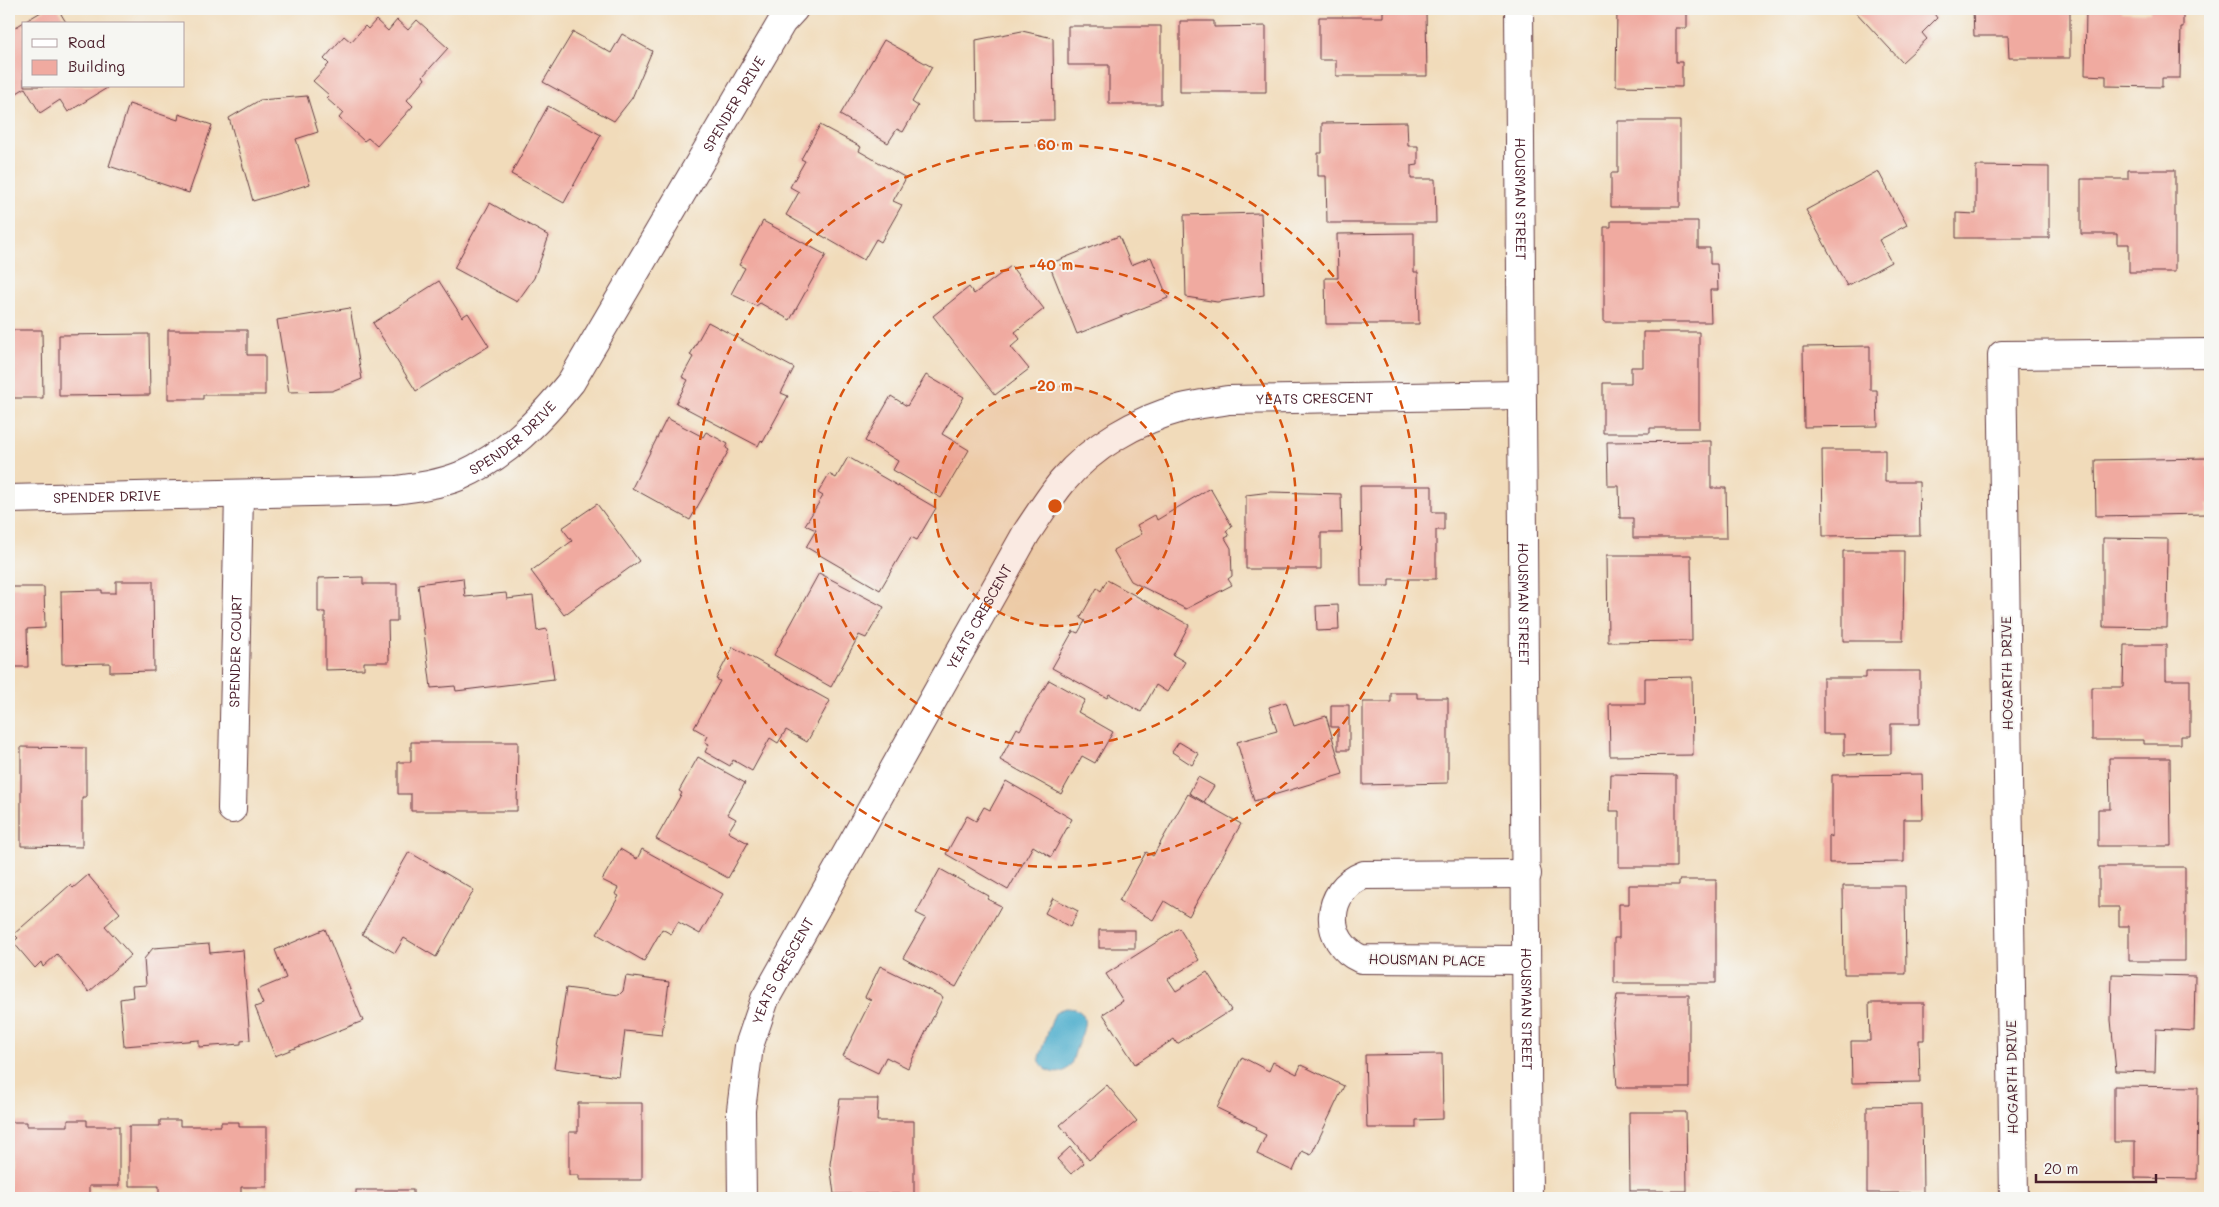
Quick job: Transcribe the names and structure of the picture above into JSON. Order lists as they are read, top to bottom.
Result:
{
  "streets": {
    "street": [
      "SPENDER DRIVE",
      "HOUSMAN STREET",
      "YEATS CRESCENT",
      "SPENDER COURT",
      "HOGARTH DRIVE",
      "HOUSMAN PLACE"
    ]
  },
  "crossings": [
    ["SPENDER DRIVE", "SPENDER COURT"],
    ["HOUSMAN STREET", "YEATS CRESCENT"],
    ["HOUSMAN STREET", "HOUSMAN PLACE"]
  ],
  "legend": ["Road", "Building"],
  "scale_bar": "20 m",
  "rings": ["60 m", "40 m", "20 m"]
}
